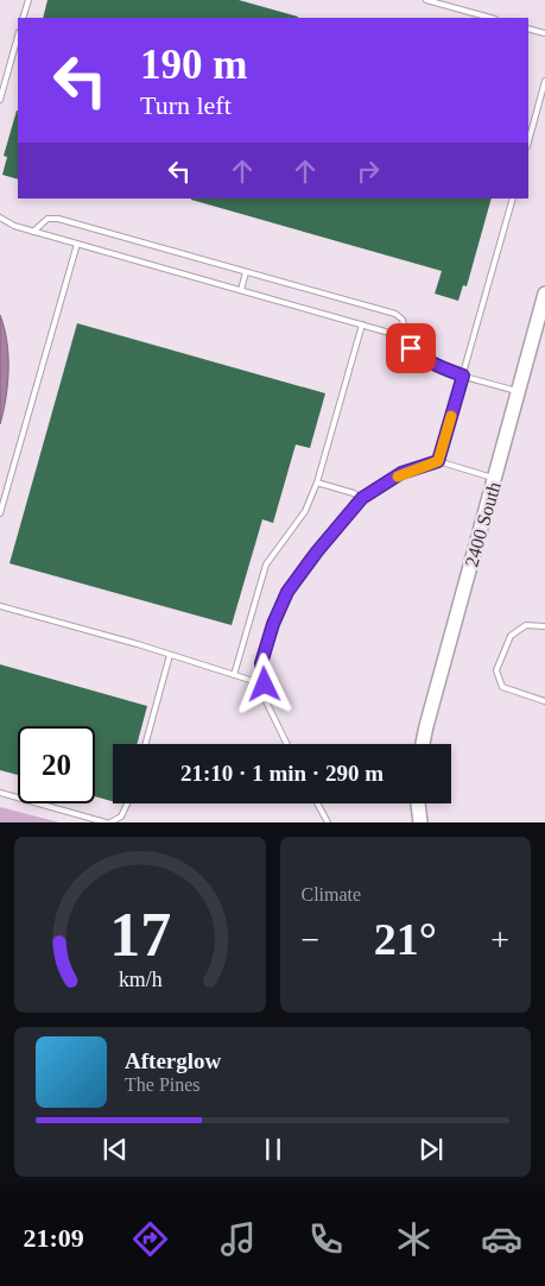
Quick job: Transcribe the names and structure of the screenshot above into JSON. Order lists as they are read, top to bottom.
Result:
{
  "streets": {
    "street": ["2400 South"]
  },
  "page": {
    "turn": ["190 m", "Turn left"],
    "limit": "20",
    "trip": "21:10 · 1 min · 290 m",
    "tile": "Climate",
    "heat": ["−", "21°", "+"],
    "song": ["Afterglow", "The Pines"],
    "tabs": "21:09",
    "gauge": ["17", "km/h"]
  }
}
